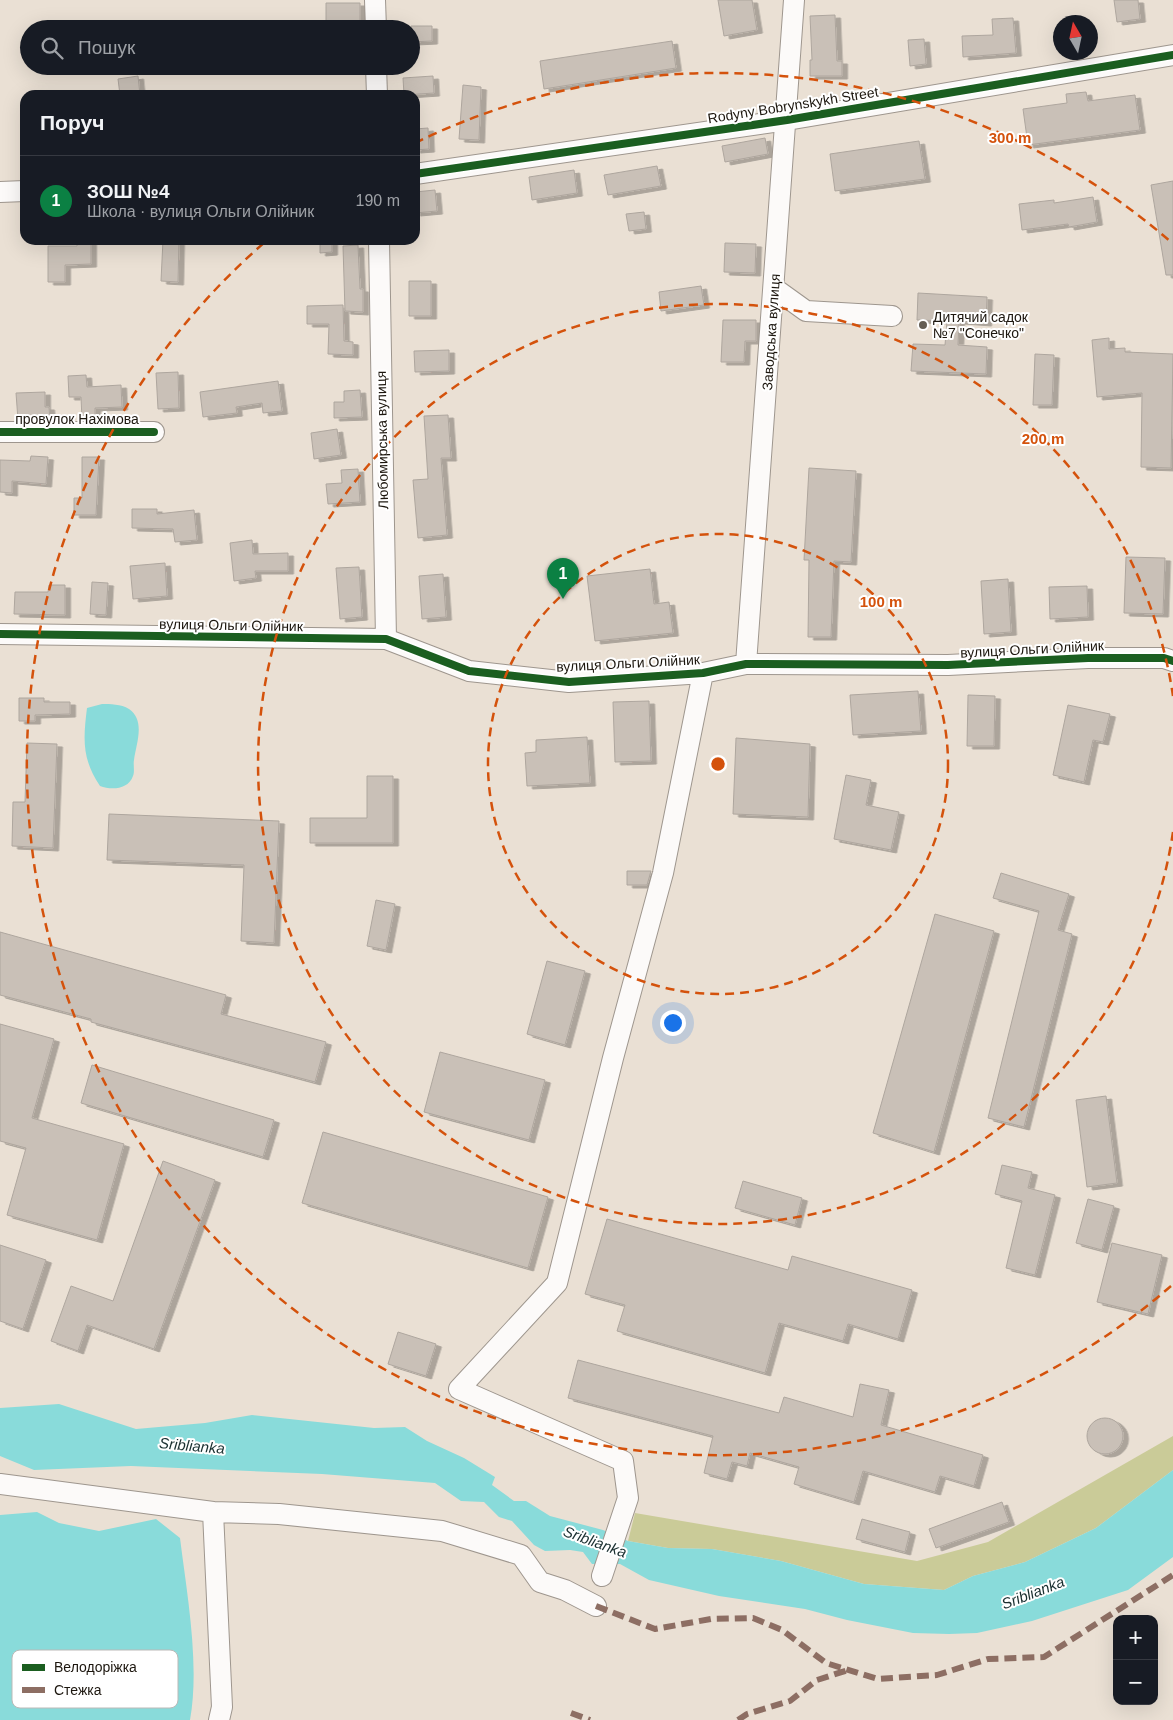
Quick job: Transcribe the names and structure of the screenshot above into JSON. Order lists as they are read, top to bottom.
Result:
{
  "streets": {
    "street": [
      "Rodyny Bobrynskykh Street",
      "Заводська вулиця",
      "провулок Нахімова",
      "Любомирська вулиця",
      "вулиця Ольги Олійник"
    ]
  },
  "crossings": [
    ["Rodyny Bobrynskykh Street", "Заводська вулиця"],
    ["Заводська вулиця", "вулиця Ольги Олійник"],
    ["Любомирська вулиця", "вулиця Ольги Олійник"]
  ],
  "water": ["Sriblianka"],
  "places": ["Дитячий садок №7 \"Сонечко\""],
  "legend": ["Велодоріжка", "Стежка"],
  "north": "top",
  "page": {
    "search": "Пошук",
    "heading": "Поруч",
    "list": [
      {
        "mark": "1",
        "name": "ЗОШ №4",
        "note": "Школа · вулиця Ольги Олійник",
        "value": "190 m"
      }
    ],
    "pins": "1",
    "map_buttons": ["+", "−"]
  },
  "rings": ["300 m", "200 m", "100 m"]
}
